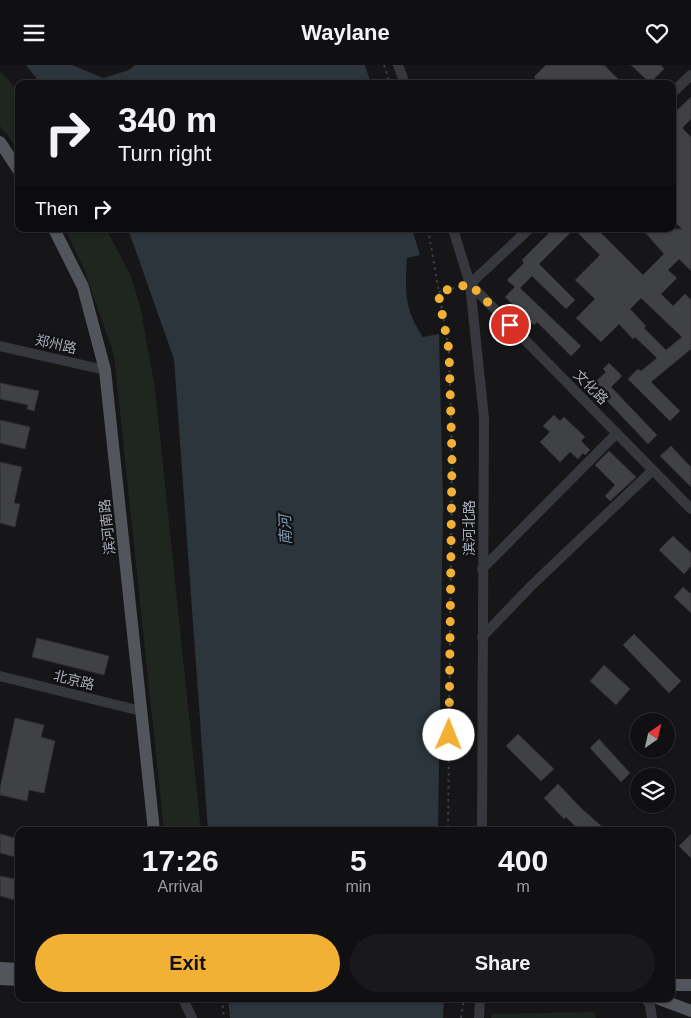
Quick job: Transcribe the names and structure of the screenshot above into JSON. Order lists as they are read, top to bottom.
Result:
{
  "streets": {
    "main road": ["滨河南路"],
    "street": [
      "郑州路",
      "文化路",
      "滨河北路",
      "北京路"
    ]
  },
  "crossings": [
    ["郑州路", "滨河南路"],
    ["文化路", "滨河北路"],
    ["滨河南路", "北京路"]
  ],
  "water": ["南河"],
  "north": "top right",
  "page": {
    "header": "Waylane",
    "turn": ["340 m", "Turn right"],
    "then": "Then",
    "eta": [
      "17:26",
      "Arrival",
      "5",
      "min",
      "400",
      "m"
    ],
    "buttons": ["Exit", "Share"]
  }
}
